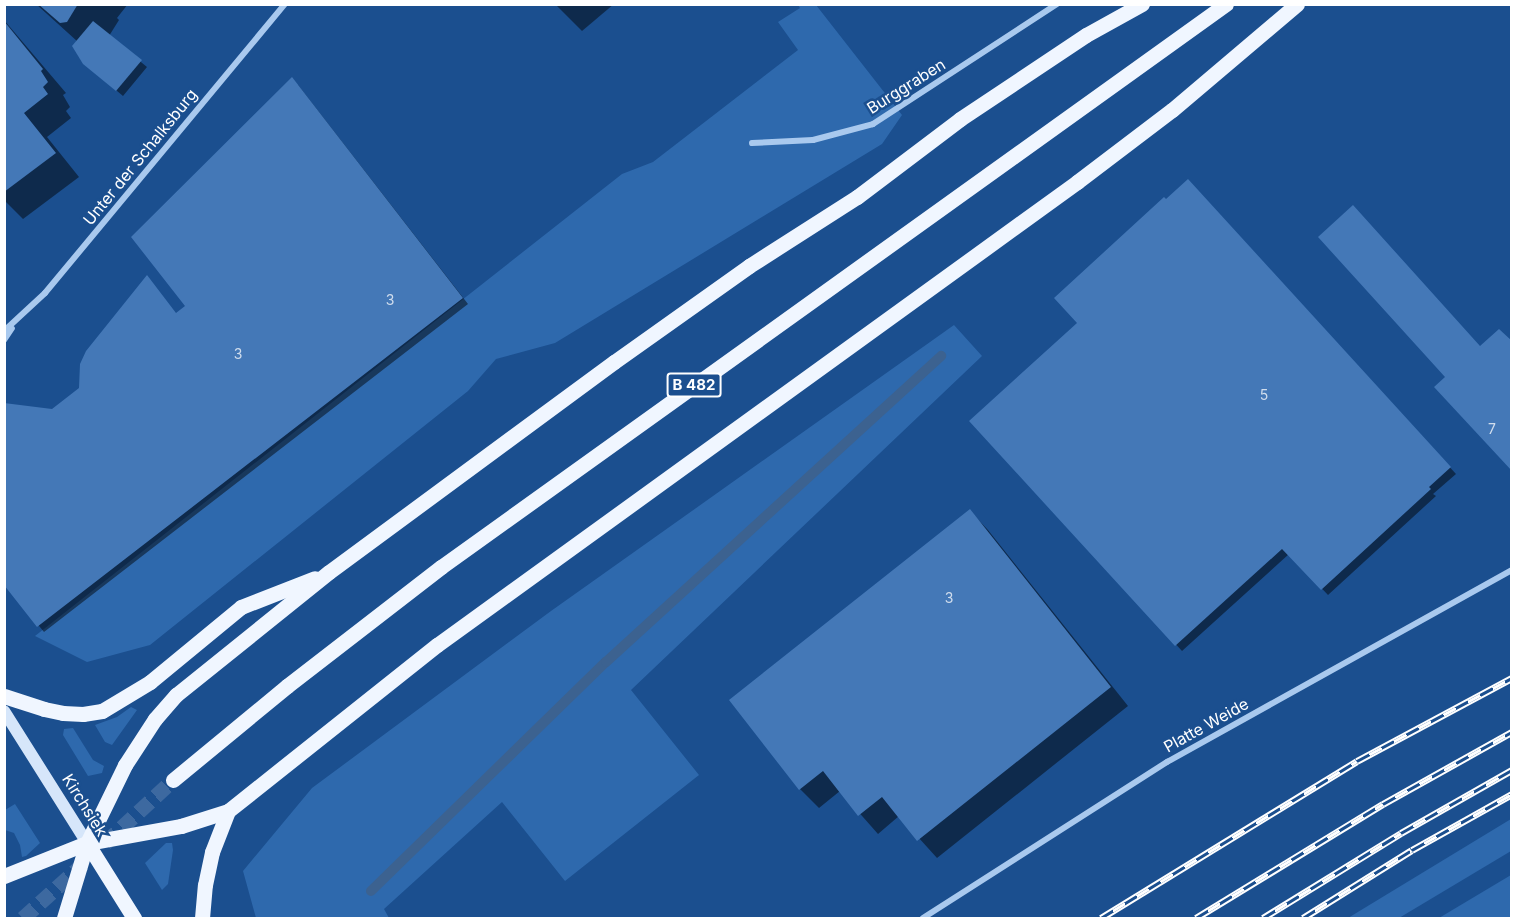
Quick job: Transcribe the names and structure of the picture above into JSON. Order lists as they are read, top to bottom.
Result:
{
  "streets": {
    "main road": ["B 482", "Kirchsiek"],
    "street": ["Burggraben", "Unter der Schalksburg", "Platte Weide"]
  },
  "house_numbers": [
    "3",
    "3",
    "5",
    "7",
    "3"
  ]
}
